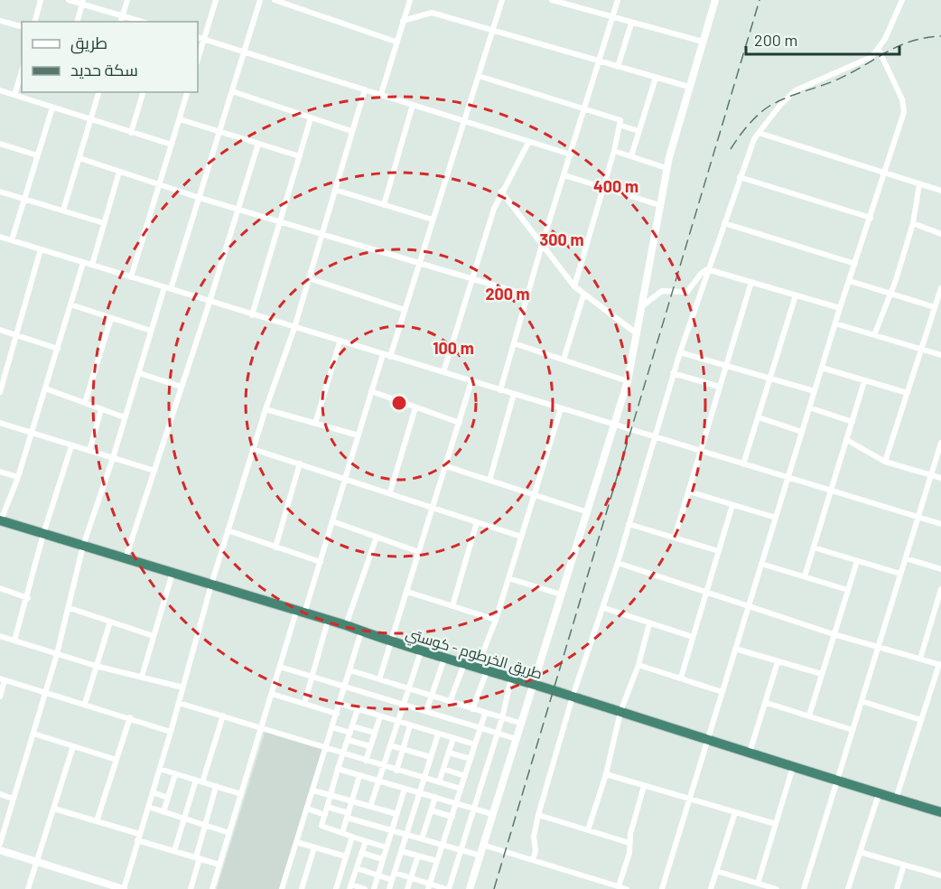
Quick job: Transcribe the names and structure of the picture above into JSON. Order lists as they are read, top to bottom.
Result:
{
  "streets": {
    "highway": ["طريق الخرطوم - كوستي"]
  },
  "legend": ["طريق", "سكة حديد"],
  "scale_bar": "200 m",
  "rings": [
    "400 m",
    "300 m",
    "200 m",
    "100 m"
  ]
}
